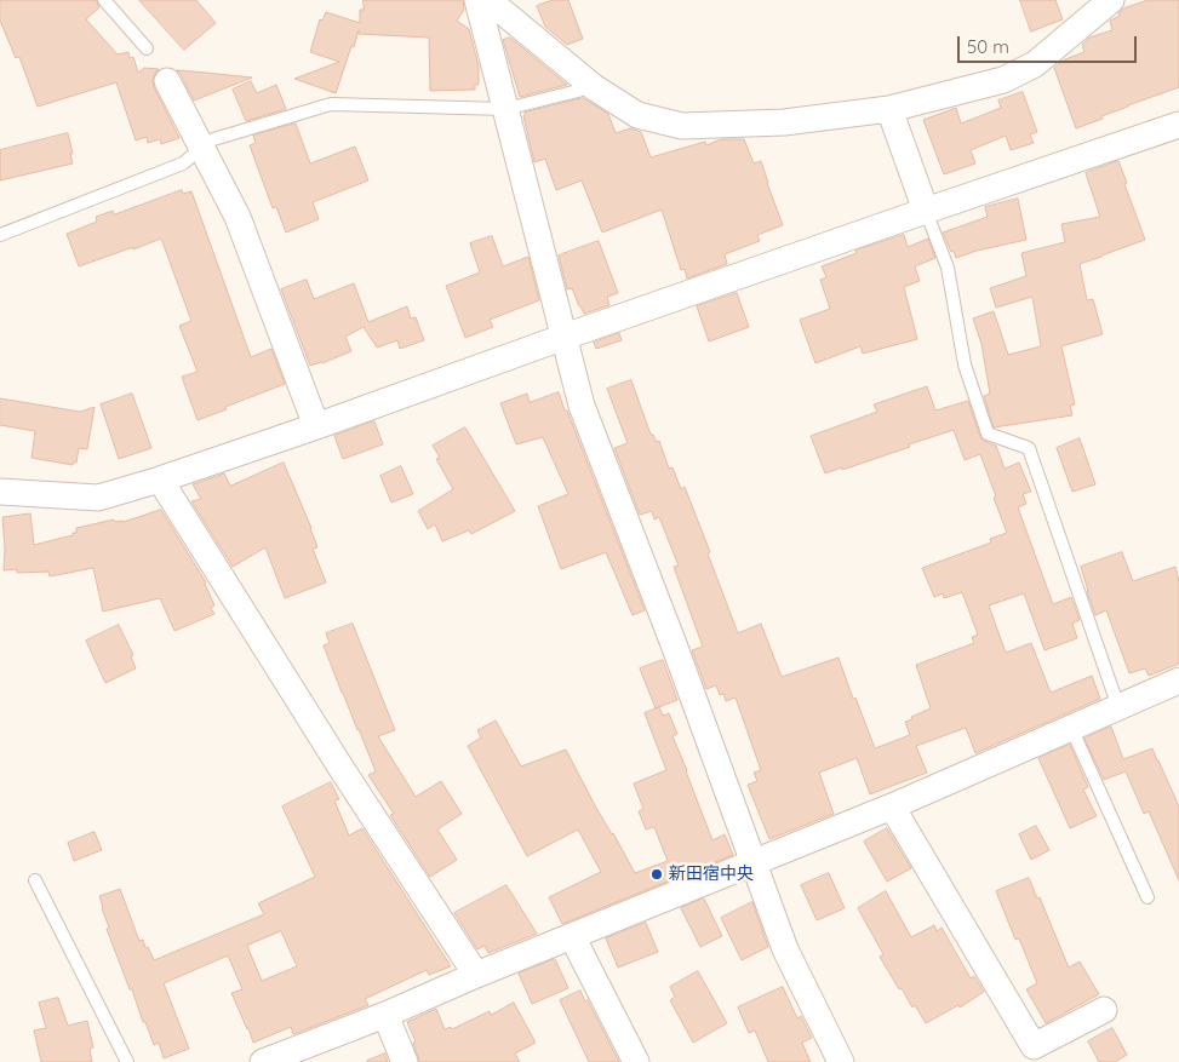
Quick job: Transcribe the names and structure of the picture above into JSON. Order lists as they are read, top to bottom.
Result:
{
  "places": ["新田宿中央"],
  "scale_bar": "50 m"
}
